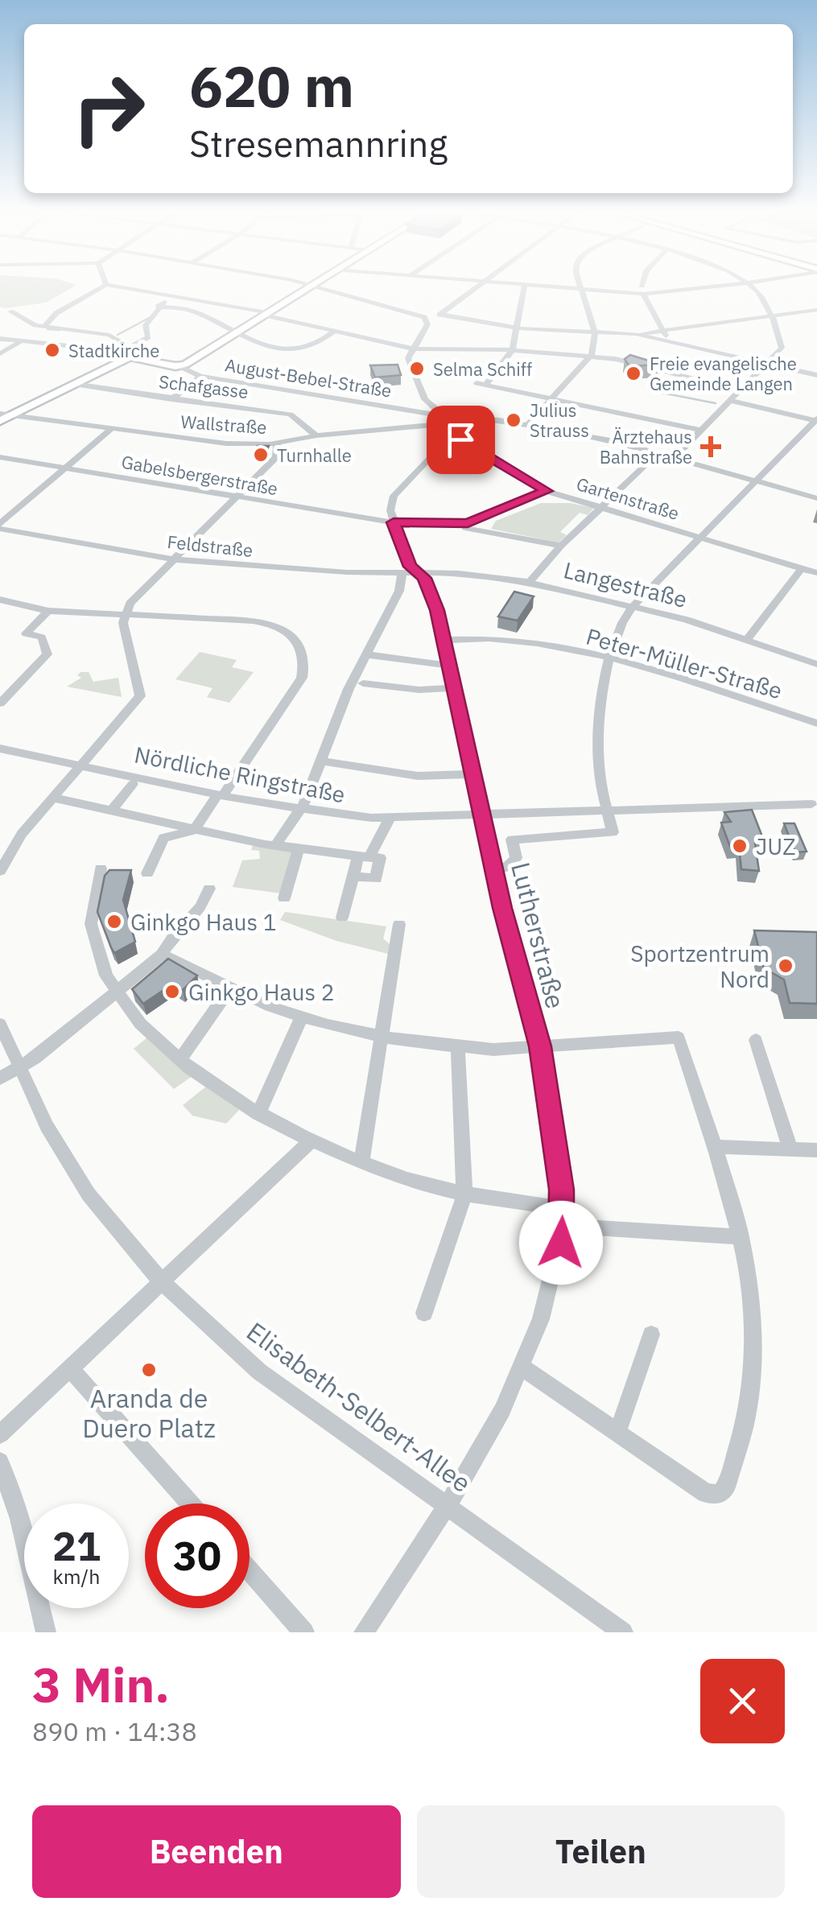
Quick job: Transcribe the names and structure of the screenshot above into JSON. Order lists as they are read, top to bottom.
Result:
{
  "streets": {
    "street": [
      "August-Bebel-Straße",
      "Schafgasse",
      "Wallstraße",
      "Gabelsbergerstraße",
      "Gartenstraße",
      "Feldstraße",
      "Langestraße",
      "Peter-Müller-Straße",
      "Nördliche Ringstraße",
      "Lutherstraße",
      "Elisabeth-Selbert-Allee"
    ]
  },
  "crossings": [
    ["August-Bebel-Straße", "Wallstraße"],
    ["Schafgasse", "Wallstraße"],
    ["Gabelsbergerstraße", "Lutherstraße"],
    ["Feldstraße", "Langestraße"],
    ["Feldstraße", "Lutherstraße"],
    ["Langestraße", "Lutherstraße"],
    ["Peter-Müller-Straße", "Lutherstraße"],
    ["Nördliche Ringstraße", "Lutherstraße"],
    ["Lutherstraße", "Elisabeth-Selbert-Allee"]
  ],
  "places": {
    "other": [
      "Stadtkirche",
      "Selma Schiff",
      "Freie evangelische Gemeinde Langen",
      "Julius Strauss",
      "Turnhalle",
      "JUZ",
      "Ginkgo Haus 1",
      "Sportzentrum Nord",
      "Ginkgo Haus 2",
      "Aranda de Duero Platz"
    ],
    "health": ["Ärztehaus Bahnstraße"]
  },
  "page": {
    "turn": ["620 m", "Stresemannring"],
    "speed": "21 km/h",
    "limit": "30",
    "heading": ["3 Min.", "890 m · 14:38"],
    "buttons": ["Beenden", "Teilen"]
  }
}
